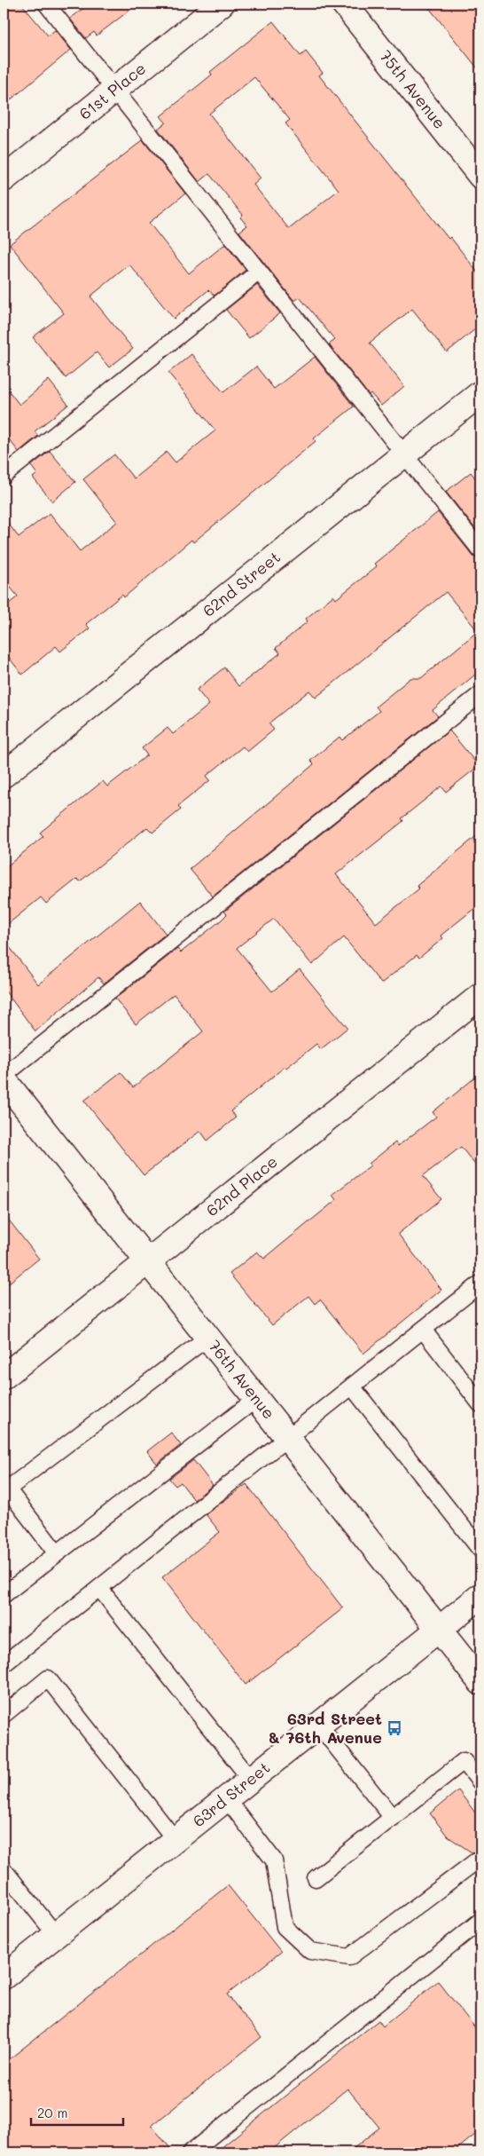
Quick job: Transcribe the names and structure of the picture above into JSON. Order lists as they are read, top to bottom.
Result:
{
  "streets": {
    "street": [
      "75th Avenue",
      "61st Place",
      "62nd Street",
      "62nd Place",
      "76th Avenue",
      "63rd Street"
    ]
  },
  "crossings": [
    ["62nd Place", "76th Avenue"],
    ["76th Avenue", "63rd Street"]
  ],
  "places": {
    "bus stop": ["63rd Street & 76th Avenue"]
  },
  "scale_bar": "20 m"
}
